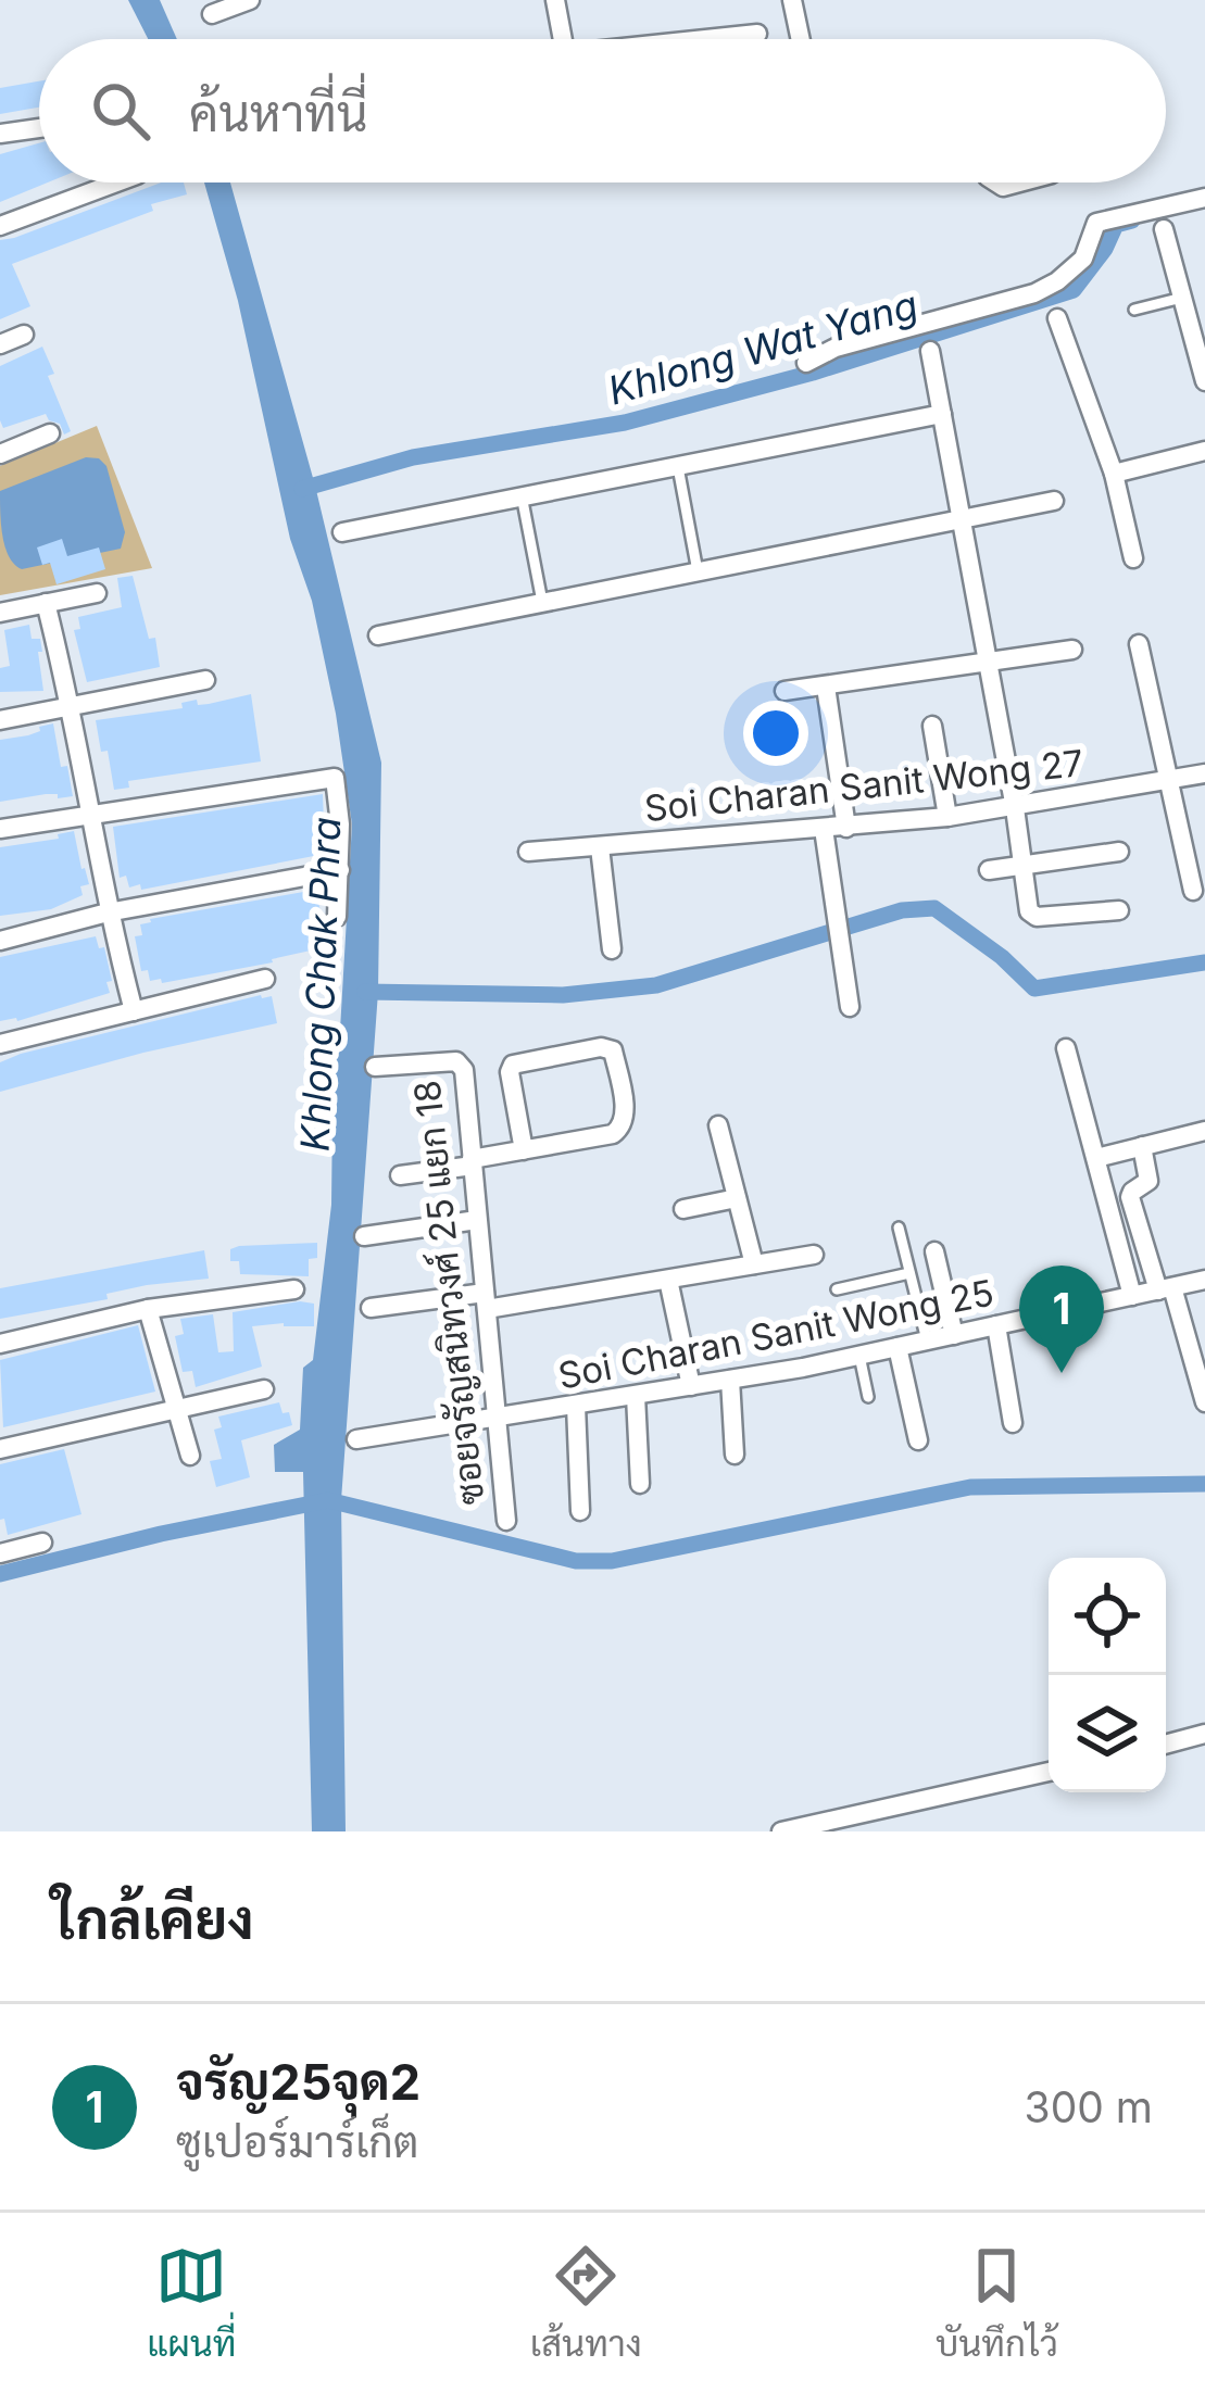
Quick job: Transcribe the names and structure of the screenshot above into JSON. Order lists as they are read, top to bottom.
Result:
{
  "streets": {
    "street": ["Soi Charan Sanit Wong 27", "ซอยจรัญสนิทวงศ์ 25 แยก 18", "Soi Charan Sanit Wong 25"]
  },
  "crossings": [
    ["ซอยจรัญสนิทวงศ์ 25 แยก 18", "Soi Charan Sanit Wong 25"]
  ],
  "water": ["Khlong Wat Yang", "Khlong Chak Phra"],
  "page": {
    "search": "ค้นหาที่นี่",
    "pins": "1",
    "heading": "ใกล้เคียง",
    "list": [
      {
        "mark": "1",
        "name": "จรัญ25จุด2",
        "note": "ซูเปอร์มาร์เก็ต",
        "value": "300 m"
      }
    ],
    "nav": ["แผนที่", "เส้นทาง", "บันทึกไว้"]
  }
}
